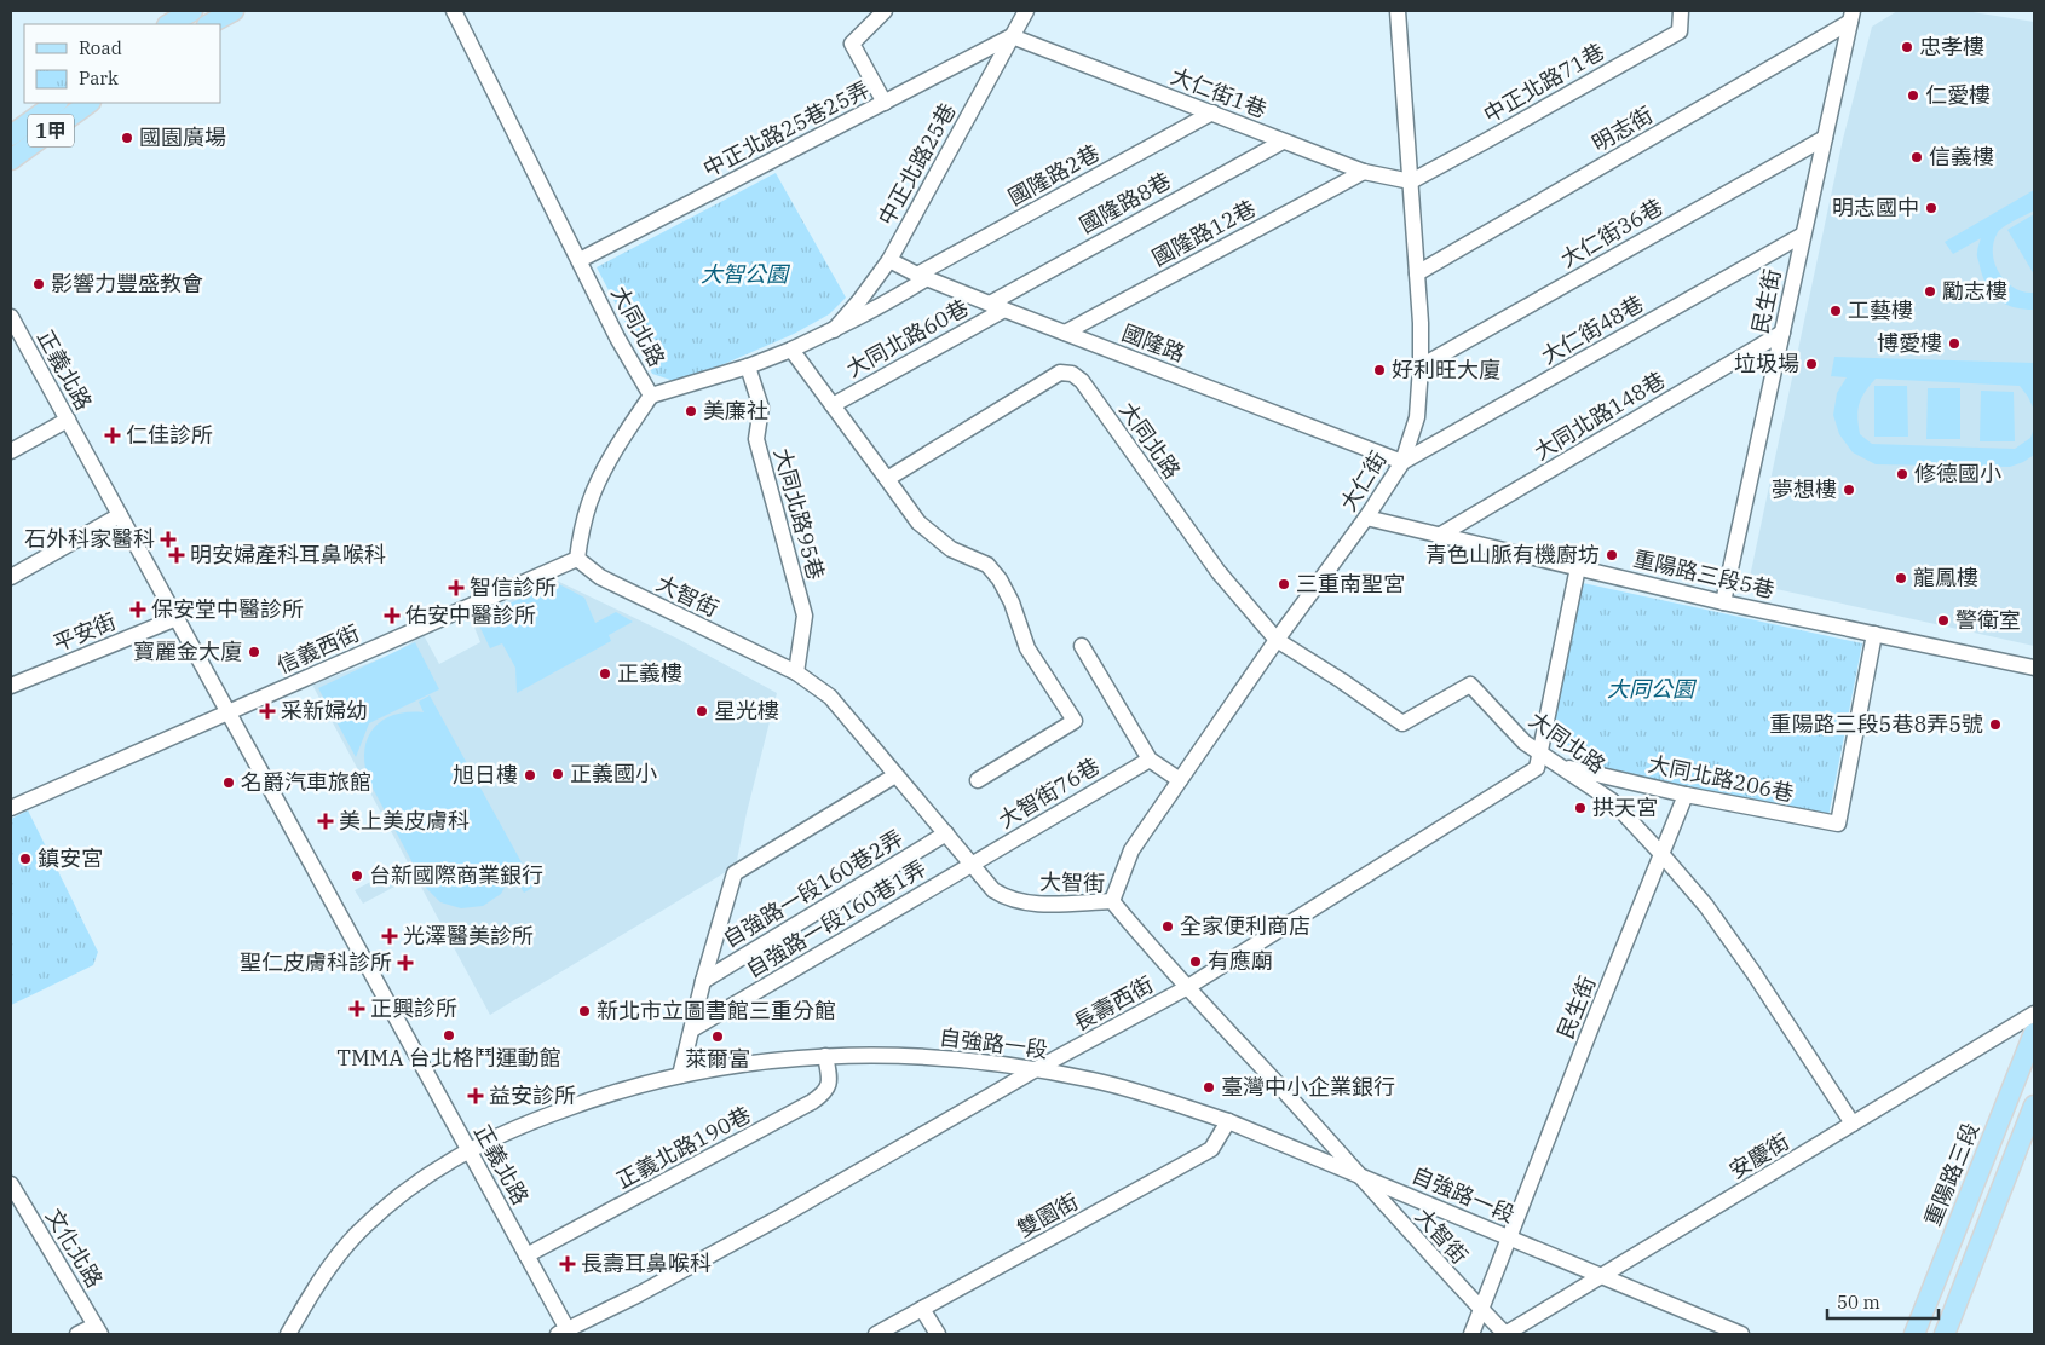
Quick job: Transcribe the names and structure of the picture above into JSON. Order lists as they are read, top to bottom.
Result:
{
  "streets": {
    "main road": ["1甲", "重陽路三段"],
    "street": [
      "中正北路71巷",
      "大仁街1巷",
      "中正北路25巷25弄",
      "明志街",
      "中正北路25巷",
      "國隆路2巷",
      "國隆路8巷",
      "國隆路12巷",
      "大仁街36巷",
      "民生街",
      "大同北路",
      "大仁街48巷",
      "大同北路60巷",
      "國隆路",
      "正義北路",
      "大同北路148巷",
      "大仁街",
      "大同北路95巷",
      "重陽路三段5巷",
      "大智街",
      "平安街",
      "信義西街",
      "大同北路206巷",
      "大智街76巷",
      "自強路一段160巷2弄",
      "自強路一段160巷1弄",
      "長壽西街",
      "自強路一段",
      "正義北路190巷",
      "安慶街",
      "雙園街",
      "文化北路"
    ]
  },
  "crossings": [
    ["中正北路71巷", "大仁街1巷"],
    ["中正北路71巷", "大仁街"],
    ["大仁街1巷", "中正北路25巷25弄"],
    ["大仁街1巷", "中正北路25巷"],
    ["大仁街1巷", "國隆路2巷"],
    ["大仁街1巷", "國隆路8巷"],
    ["大仁街1巷", "國隆路12巷"],
    ["大仁街1巷", "大仁街"],
    ["中正北路25巷25弄", "中正北路25巷"],
    ["中正北路25巷25弄", "大同北路"],
    ["明志街", "民生街"],
    ["明志街", "大仁街"],
    ["中正北路25巷", "國隆路2巷"],
    ["中正北路25巷", "大同北路"],
    ["中正北路25巷", "國隆路"],
    ["國隆路2巷", "大同北路"],
    ["國隆路2巷", "國隆路"],
    ["國隆路8巷", "國隆路"],
    ["國隆路12巷", "國隆路"],
    ["大仁街36巷", "民生街"],
    ["大仁街36巷", "大仁街"],
    ["民生街", "大同北路"],
    ["民生街", "大仁街48巷"],
    ["民生街", "大同北路148巷"],
    ["民生街", "重陽路三段5巷"],
    ["民生街", "大智街"],
    ["民生街", "大同北路206巷"],
    ["民生街", "自強路一段"],
    ["大同北路", "大仁街"],
    ["大同北路", "大同北路95巷"],
    ["大同北路", "大同北路206巷"],
    ["大同北路", "長壽西街"],
    ["大同北路", "安慶街"],
    ["大仁街48巷", "國隆路"],
    ["大仁街48巷", "大仁街"],
    ["大同北路60巷", "國隆路"],
    ["國隆路", "大仁街"],
    ["正義北路", "平安街"],
    ["正義北路", "信義西街"],
    ["正義北路", "長壽西街"],
    ["正義北路", "自強路一段"],
    ["正義北路", "正義北路190巷"],
    ["大同北路148巷", "重陽路三段5巷"],
    ["大仁街", "重陽路三段5巷"],
    ["大仁街", "大智街"],
    ["大同北路95巷", "大智街"],
    ["重陽路三段5巷", "大同北路206巷"],
    ["大智街", "信義西街"],
    ["大智街", "大智街76巷"],
    ["大智街", "自強路一段160巷2弄"],
    ["大智街", "自強路一段160巷1弄"],
    ["大智街", "長壽西街"],
    ["大智街", "自強路一段"],
    ["大智街", "安慶街"],
    ["大智街76巷", "自強路一段160巷1弄"],
    ["長壽西街", "自強路一段"],
    ["自強路一段", "正義北路190巷"],
    ["自強路一段", "安慶街"],
    ["自強路一段", "雙園街"]
  ],
  "parks": ["大智公園", "大同公園"],
  "places": {
    "other": [
      "忠孝樓",
      "仁愛樓",
      "國園廣場",
      "信義樓",
      "明志國中",
      "影響力豐盛教會",
      "勵志樓",
      "工藝樓",
      "博愛樓",
      "垃圾場",
      "好利旺大廈",
      "美廉社",
      "修德國小",
      "夢想樓",
      "青色山脈有機廚坊",
      "龍鳳樓",
      "三重南聖宮",
      "警衛室",
      "寶麗金大廈",
      "正義樓",
      "星光樓",
      "重陽路三段5巷8弄5號",
      "正義國小",
      "旭日樓",
      "名爵汽車旅館",
      "拱天宮",
      "鎮安宮",
      "台新國際商業銀行",
      "全家便利商店",
      "有應廟",
      "新北市立圖書館三重分館",
      "TMMA 台北格鬥運動館",
      "萊爾富",
      "臺灣中小企業銀行"
    ],
    "health": [
      "仁佳診所",
      "石外科家醫科",
      "明安婦產科耳鼻喉科",
      "智信診所",
      "保安堂中醫診所",
      "佑安中醫診所",
      "采新婦幼",
      "美上美皮膚科",
      "光澤醫美診所",
      "聖仁皮膚科診所",
      "正興診所",
      "益安診所",
      "長壽耳鼻喉科"
    ]
  },
  "legend": ["Road", "Park"],
  "scale_bar": "50 m"
}
